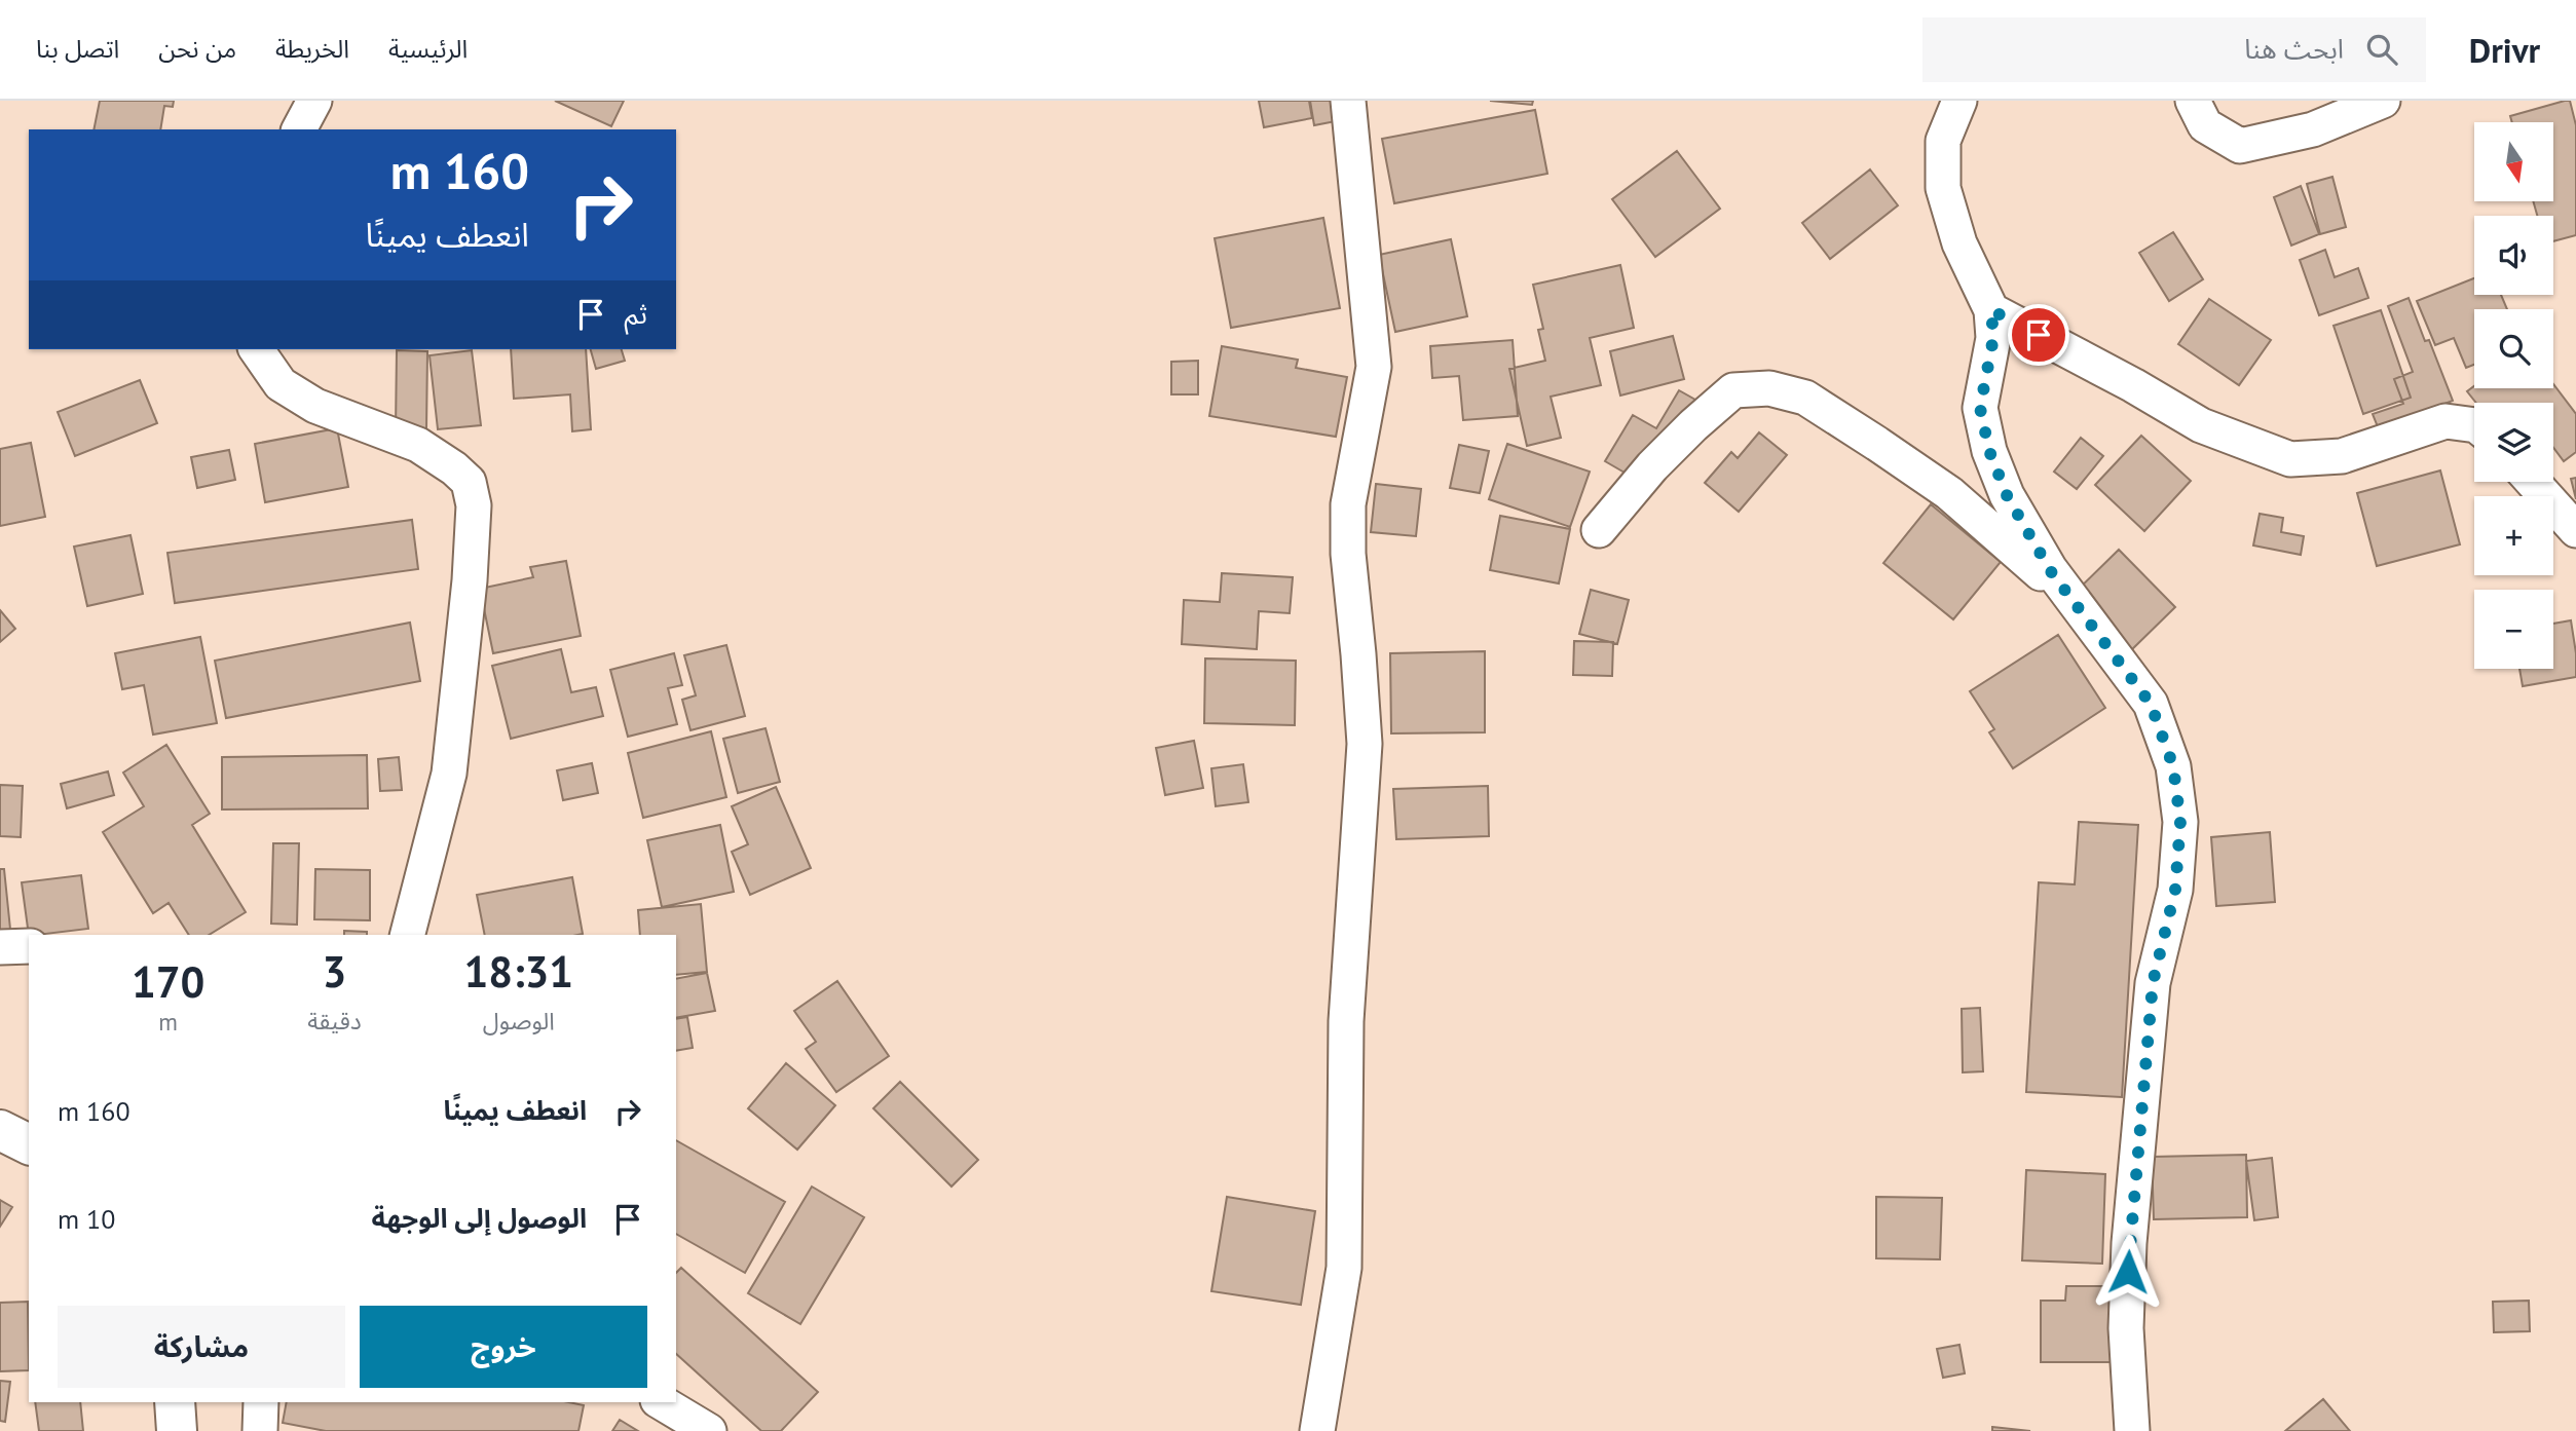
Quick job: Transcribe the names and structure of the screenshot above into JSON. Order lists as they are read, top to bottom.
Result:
{
  "north": "bottom",
  "page": {
    "header": "Drivr",
    "search": "ابحث هنا",
    "nav": [
      "الرئيسية",
      "الخريطة",
      "من نحن",
      "اتصل بنا"
    ],
    "map_buttons": ["+", "−"],
    "turn": ["160 m", "انعطف يمينًا"],
    "then": "ثم",
    "eta": [
      "18:31",
      "الوصول",
      "3",
      "دقيقة",
      "170",
      "m"
    ],
    "list": [
      {
        "name": "انعطف يمينًا",
        "value": "160 m"
      },
      {
        "name": "الوصول إلى الوجهة",
        "value": "10 m"
      }
    ],
    "buttons": ["خروج", "مشاركة"]
  }
}
